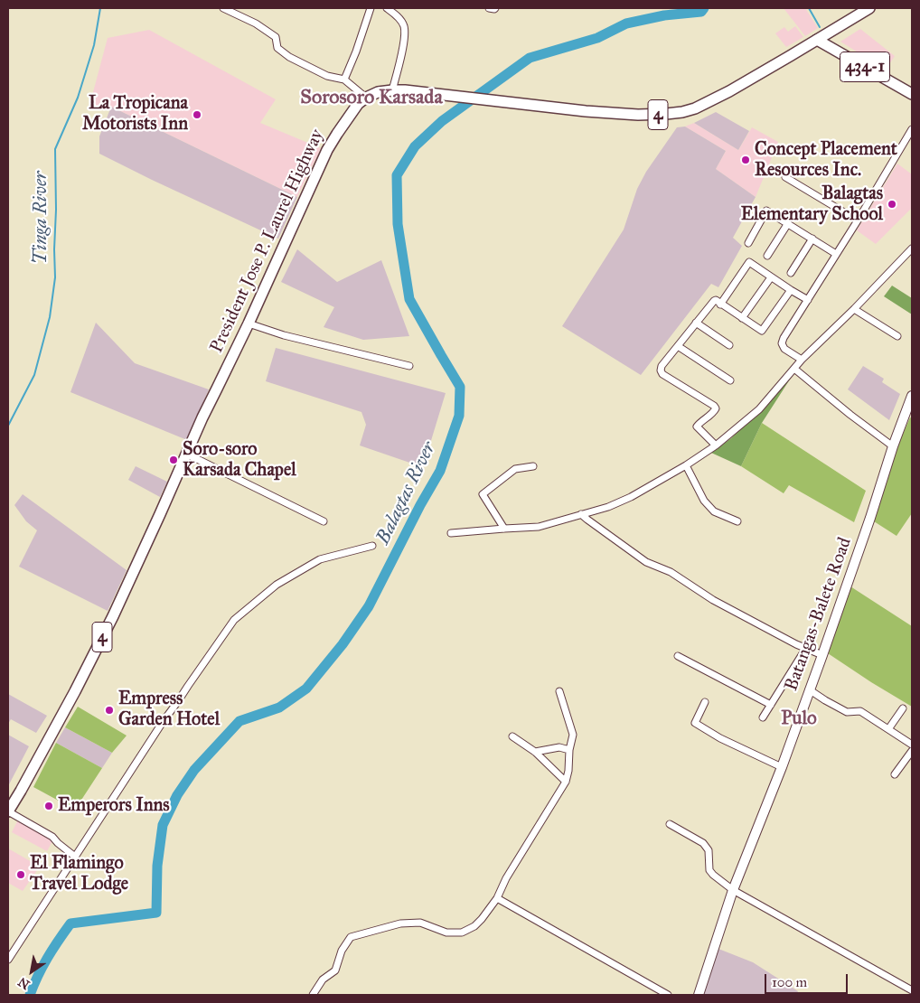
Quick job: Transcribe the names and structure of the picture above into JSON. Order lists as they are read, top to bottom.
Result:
{
  "streets": {
    "main road": [
      "434-1",
      "4",
      "President Jose P. Laurel Highway",
      "Batangas-Balete Road"
    ]
  },
  "crossings": [
    ["434-1", "President Jose P. Laurel Highway"]
  ],
  "districts": ["Sorosoro Karsada", "Pulo"],
  "water": ["Tinga River", "Balagtas River"],
  "places": [
    "La Tropicana Motorists Inn",
    "Concept Placement Resources Inc.",
    "Balagtas Elementary School",
    "Soro-soro Karsada Chapel",
    "Empress Garden Hotel",
    "Emperors Inns",
    "El Flamingo Travel Lodge"
  ],
  "scale_bar": "100 m",
  "north": "bottom left"
}
